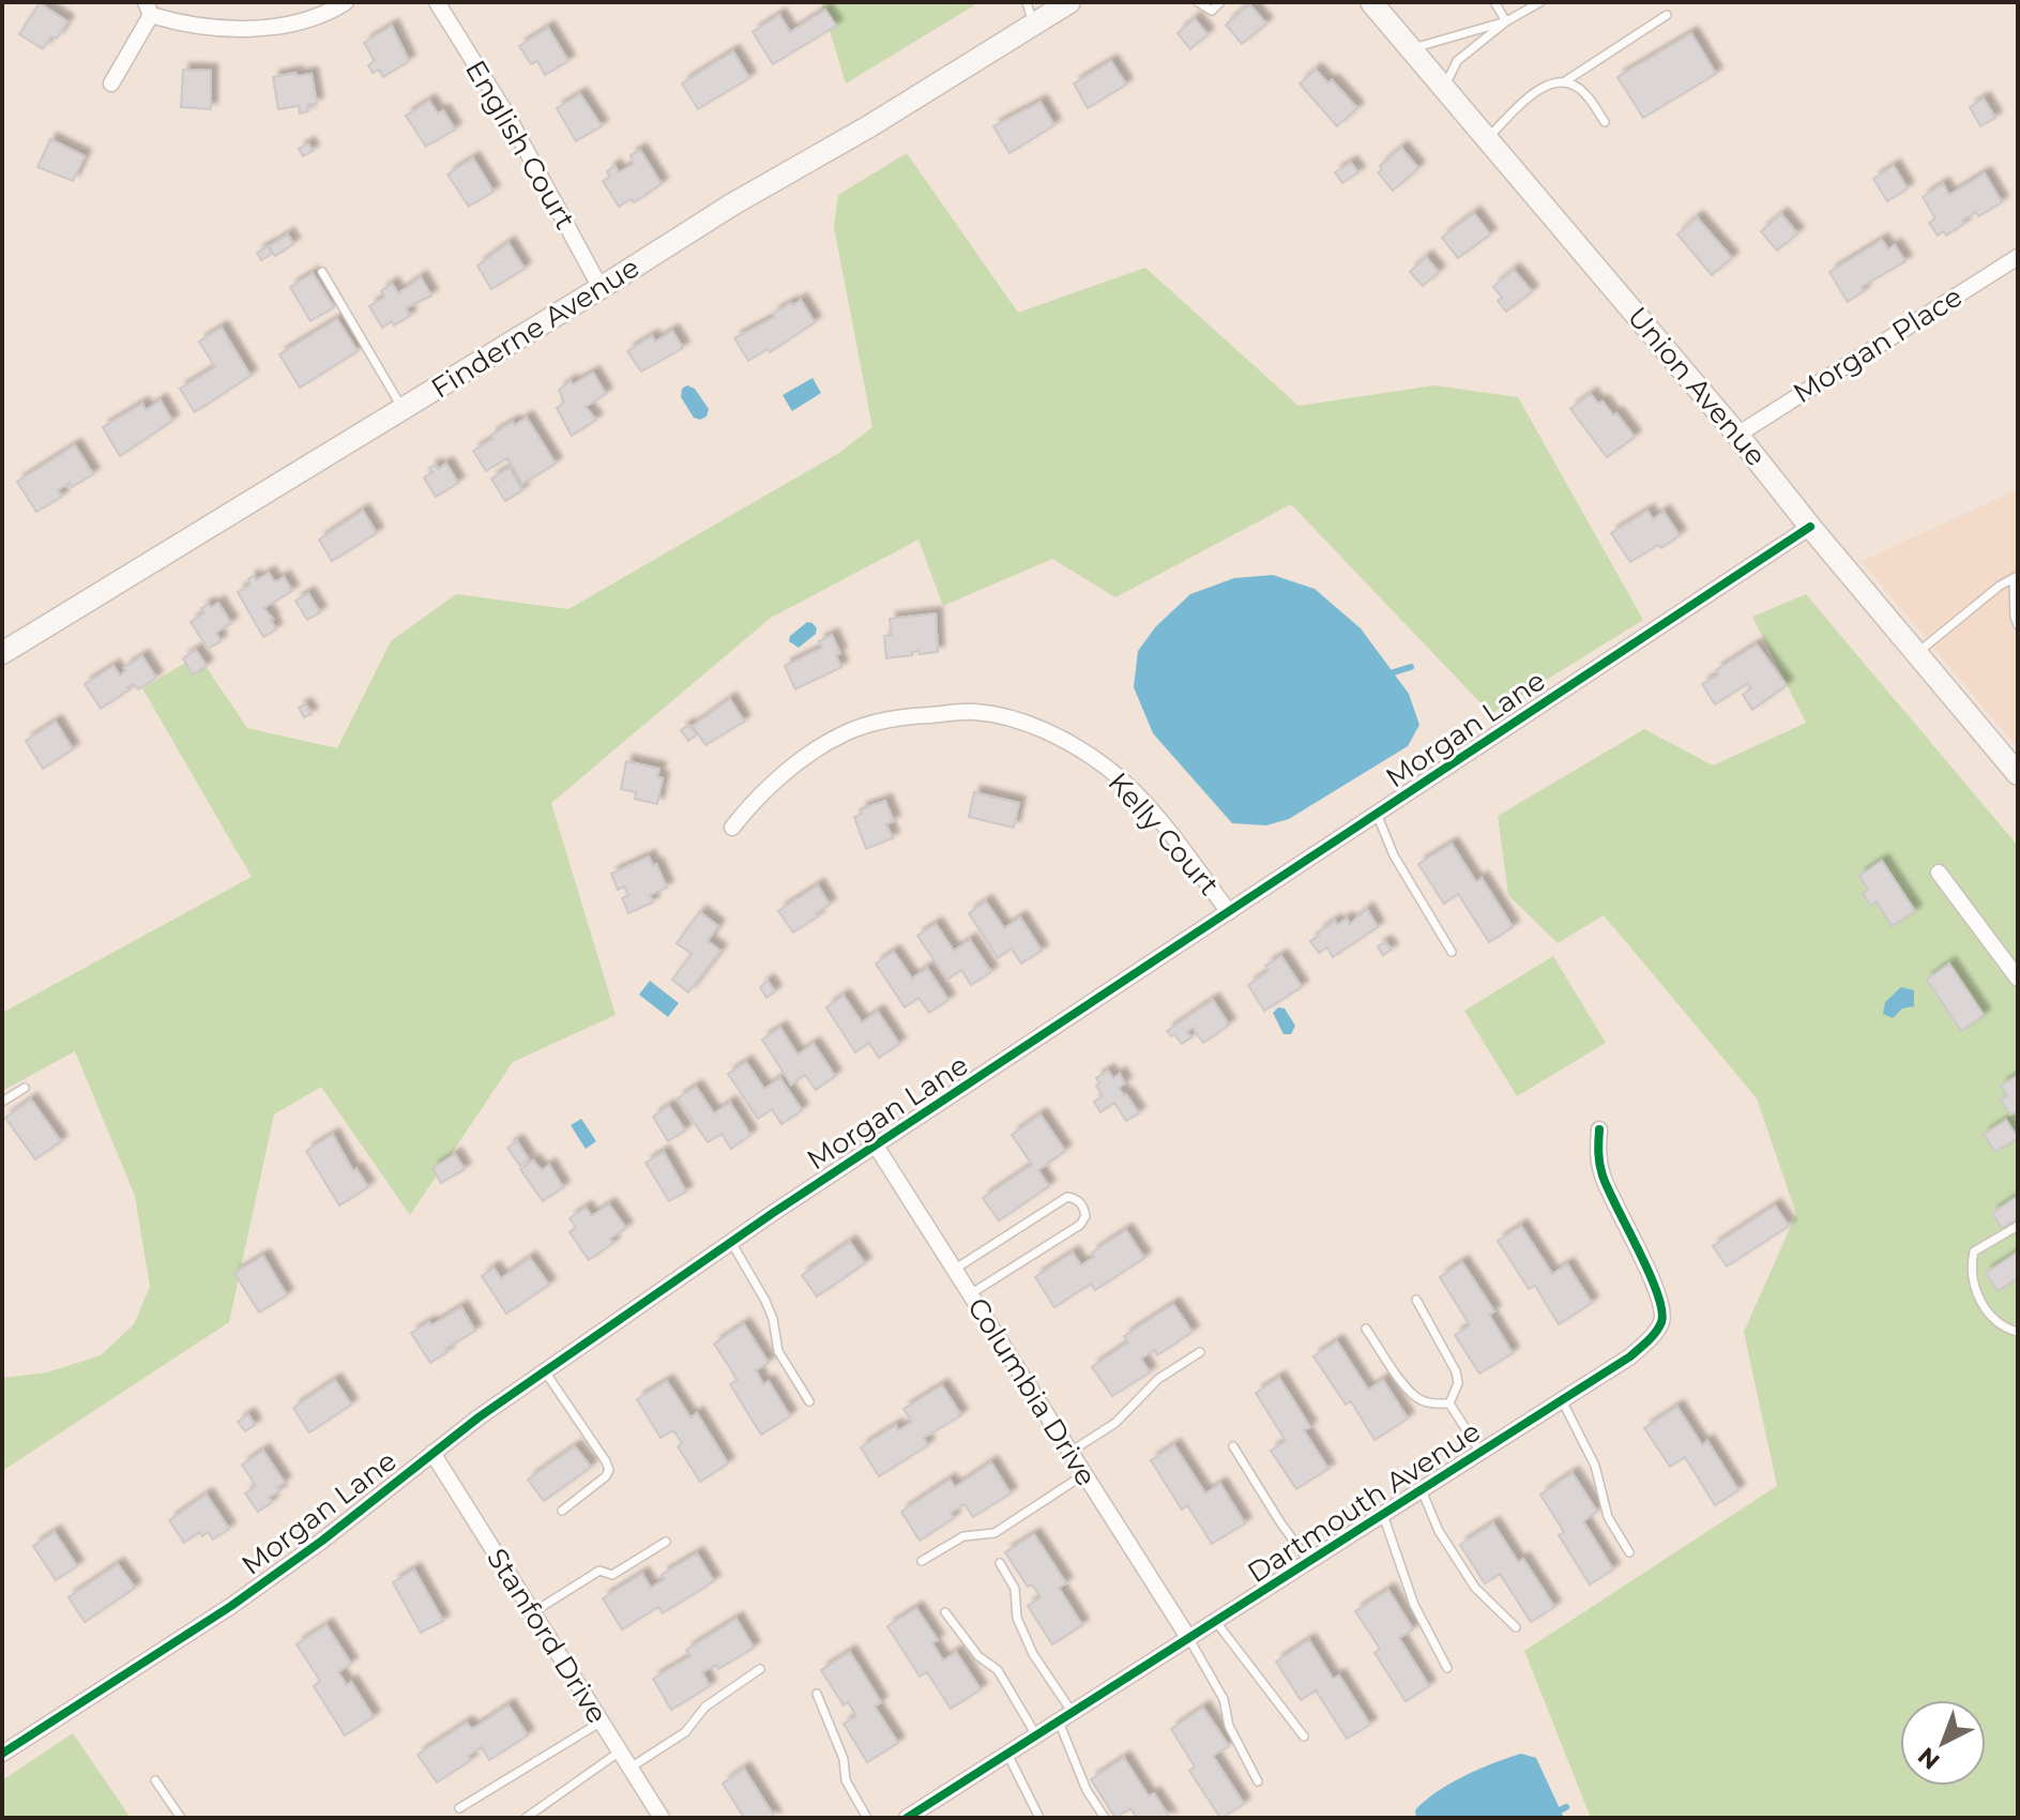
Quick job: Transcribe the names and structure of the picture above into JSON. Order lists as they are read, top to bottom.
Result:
{
  "streets": {
    "main road": ["Finderne Avenue", "Union Avenue"],
    "street": [
      "English Court",
      "Morgan Place",
      "Morgan Lane",
      "Kelly Court",
      "Columbia Drive",
      "Dartmouth Avenue",
      "Stanford Drive"
    ]
  },
  "crossings": [
    ["English Court", "Finderne Avenue"],
    ["Morgan Place", "Union Avenue"],
    ["Union Avenue", "Morgan Lane"],
    ["Morgan Lane", "Kelly Court"],
    ["Morgan Lane", "Columbia Drive"],
    ["Morgan Lane", "Stanford Drive"],
    ["Columbia Drive", "Dartmouth Avenue"]
  ],
  "north": "bottom left"
}
